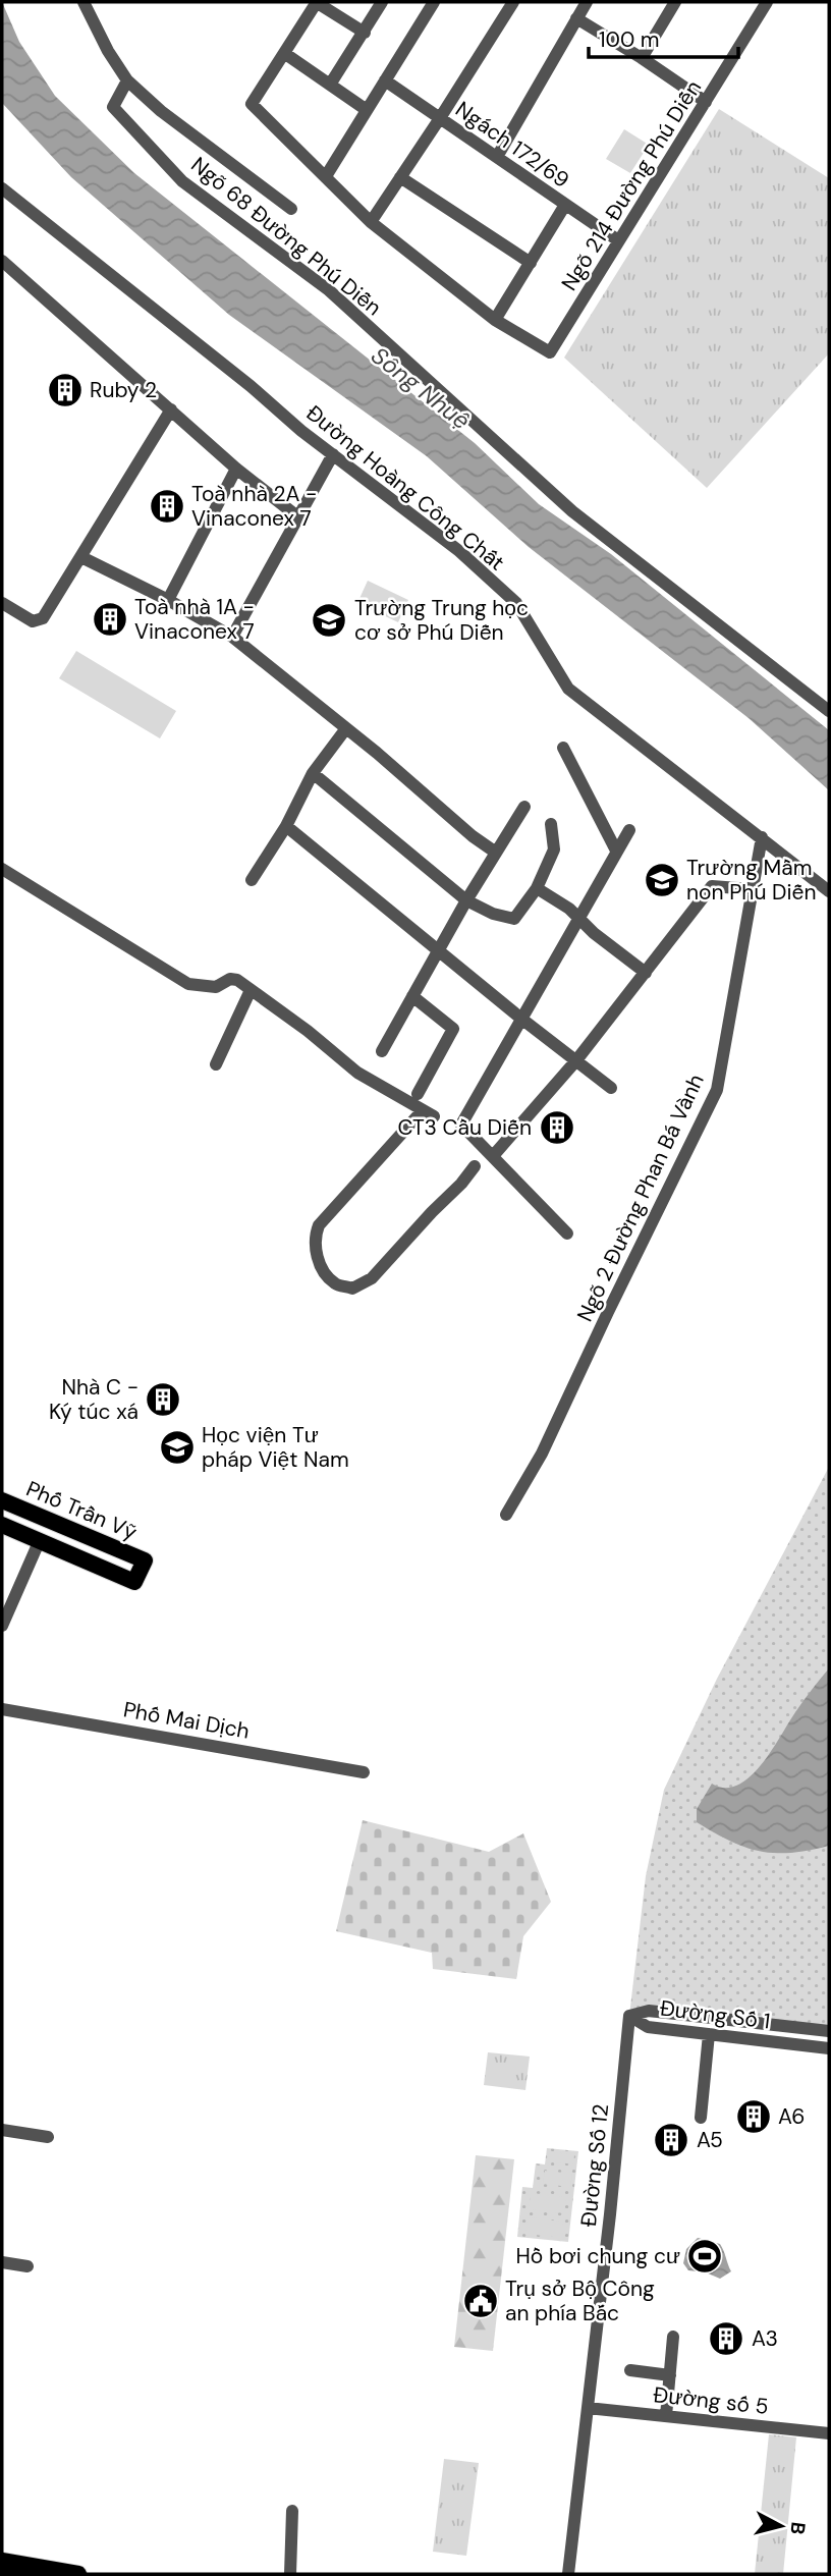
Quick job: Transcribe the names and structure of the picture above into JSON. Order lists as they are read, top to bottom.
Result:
{
  "streets": {
    "main road": ["Phố Trần Vỹ"],
    "street": [
      "Ngách 172/69",
      "Ngõ 214 Đường Phú Diễn",
      "Ngõ 68 Đường Phú Diễn",
      "Đường Hoàng Công Chất",
      "Ngõ 2 Đường Phan Bá Vành",
      "Phố Mai Dịch",
      "Đường Số 1",
      "Đường Số 12",
      "Đường số 5"
    ]
  },
  "crossings": [
    ["Ngách 172/69", "Ngõ 214 Đường Phú Diễn"],
    ["Đường Hoàng Công Chất", "Ngõ 2 Đường Phan Bá Vành"],
    ["Đường Số 1", "Đường Số 12"],
    ["Đường Số 12", "Đường số 5"]
  ],
  "water": ["Sông Nhuệ"],
  "places": {
    "building": [
      "Ruby 2",
      "Toà nhà 2A - Vinaconex 7",
      "Toà nhà 1A - Vinaconex 7",
      "CT3 Cầu Diễn",
      "Nhà C - Ký túc xá",
      "A6",
      "A5",
      "A3"
    ],
    "school or university": ["Trường Trung học cơ sở Phú Diễn", "Trường Mầm non Phú Diễn", "Học viện Tư pháp Việt Nam"],
    "sports": ["Hồ bơi chung cư"],
    "public building": ["Trụ sở Bộ Công an phía Bắc"]
  },
  "scale_bar": "100 m",
  "north": "right"
}
